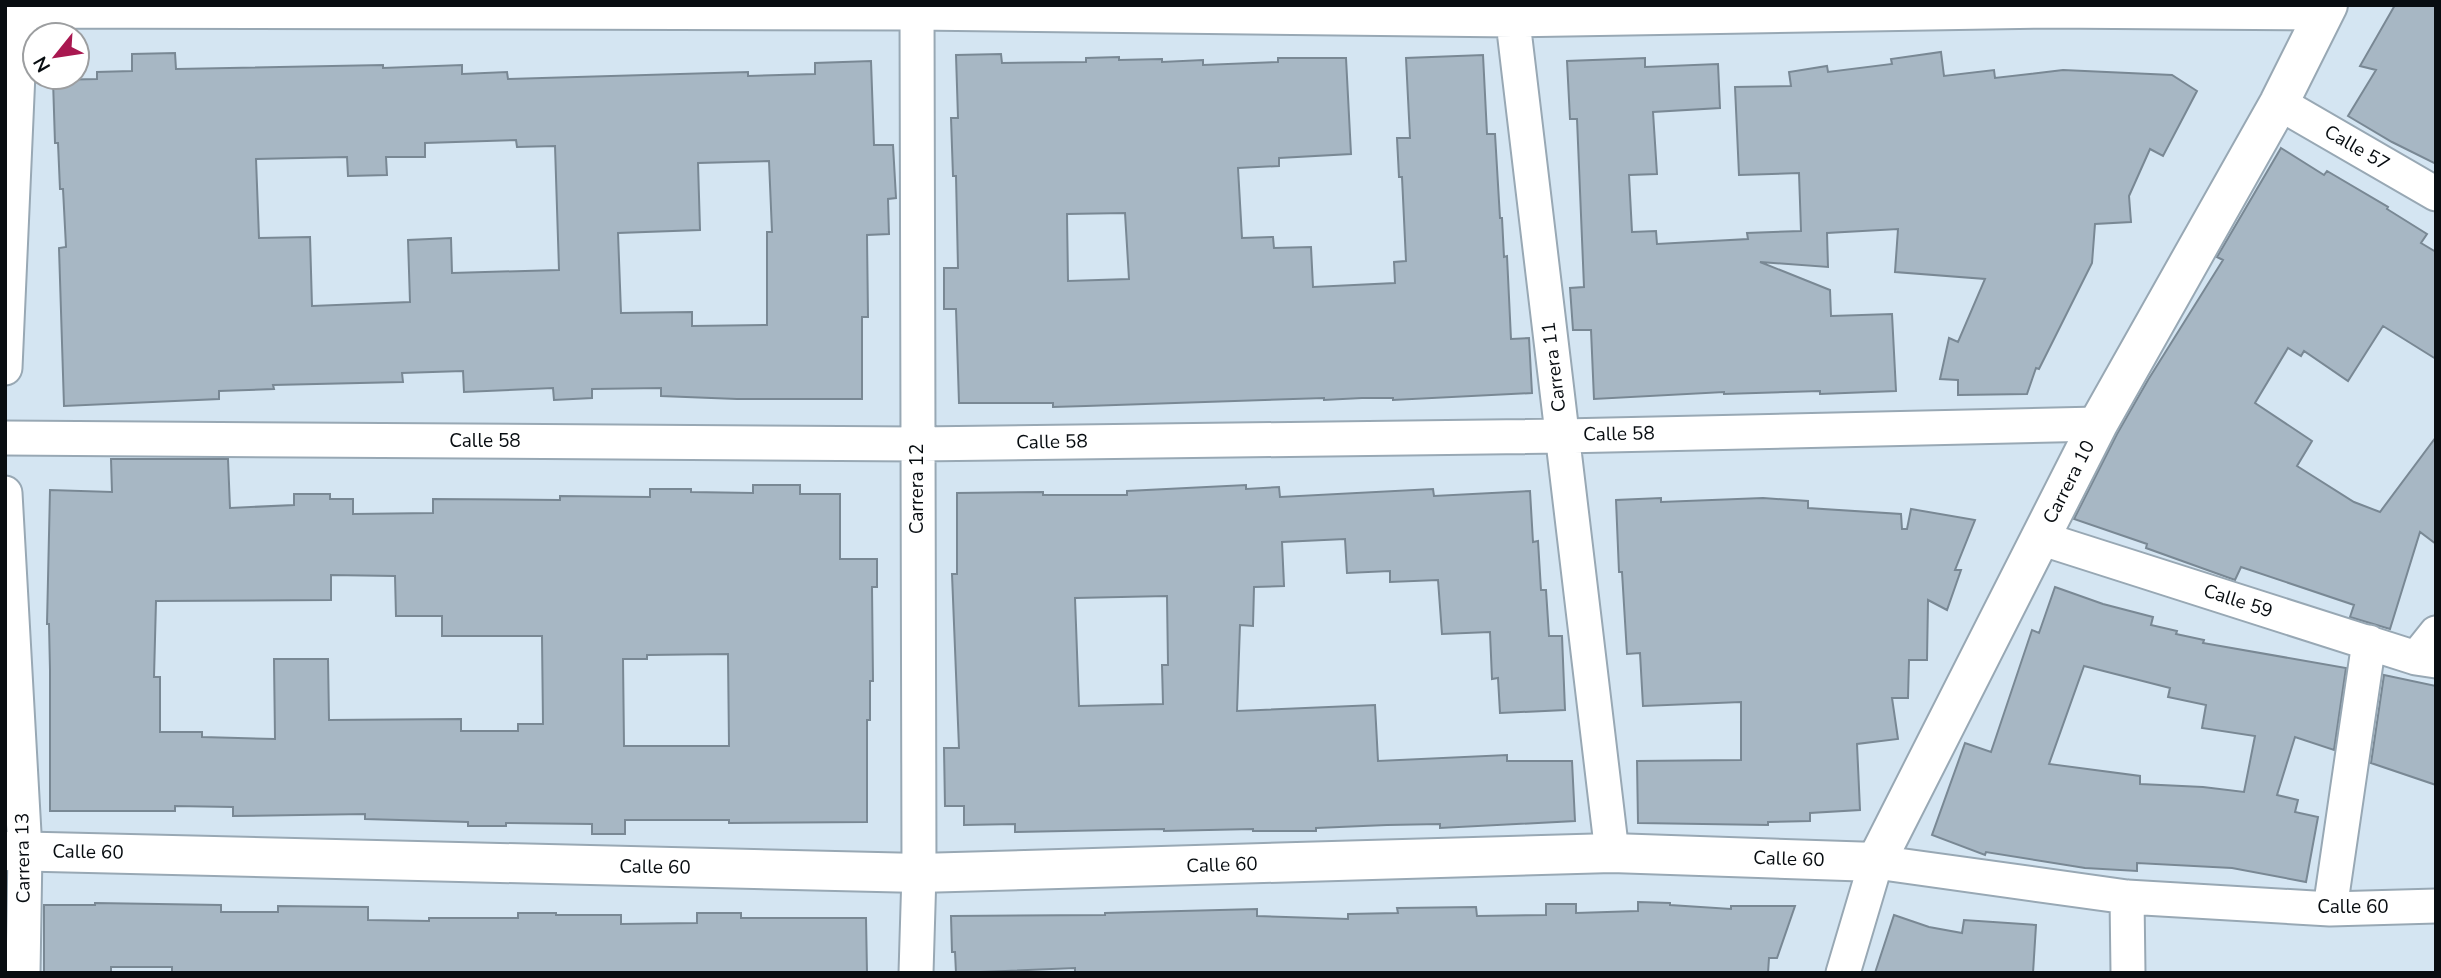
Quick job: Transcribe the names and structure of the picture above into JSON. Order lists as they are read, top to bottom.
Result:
{
  "streets": {
    "street": [
      "Calle 57",
      "Carrera 11",
      "Calle 58",
      "Carrera 10",
      "Carrera 12",
      "Calle 59",
      "Calle 60",
      "Carrera 13"
    ]
  },
  "crossings": [
    ["Calle 57", "Carrera 10"],
    ["Carrera 11", "Calle 58"],
    ["Carrera 11", "Calle 60"],
    ["Calle 58", "Carrera 10"],
    ["Calle 58", "Carrera 12"],
    ["Carrera 10", "Calle 59"],
    ["Carrera 10", "Calle 60"],
    ["Carrera 12", "Calle 60"],
    ["Calle 60", "Carrera 13"]
  ],
  "north": "bottom left"
}
